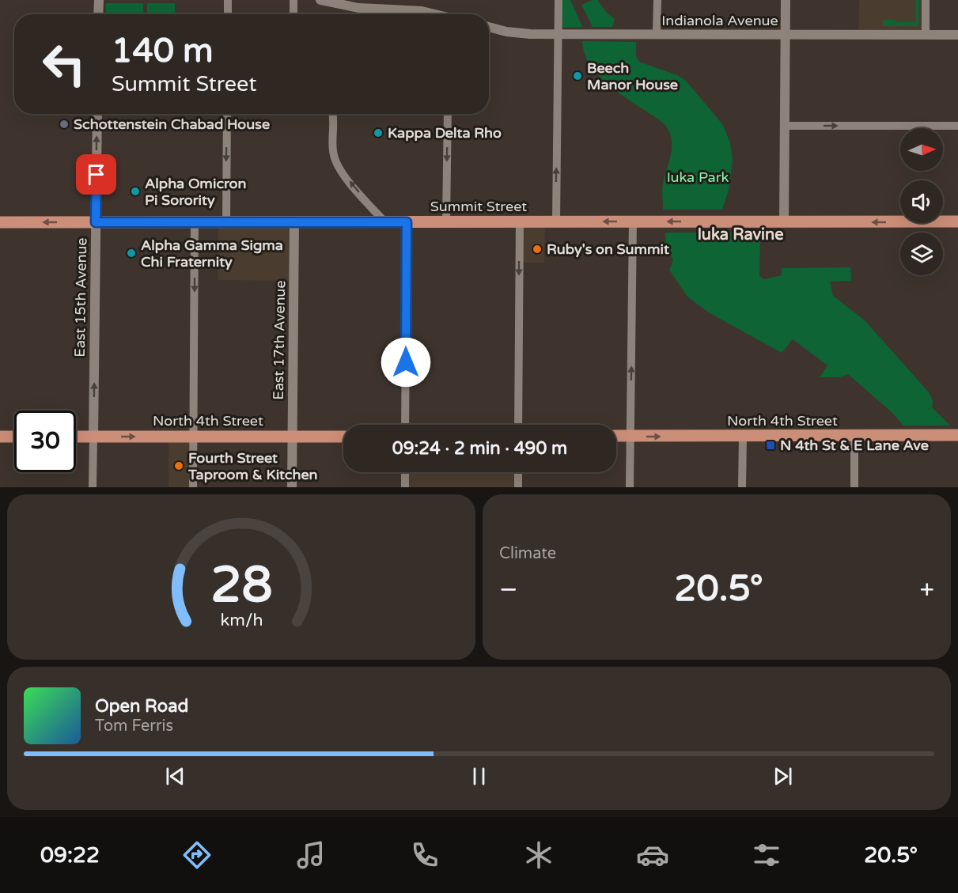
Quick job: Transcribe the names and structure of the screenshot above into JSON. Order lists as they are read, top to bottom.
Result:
{
  "streets": {
    "main road": ["Summit Street", "North 4th Street"],
    "street": ["Indianola Avenue", "East 15th Avenue", "East 17th Avenue"]
  },
  "crossings": [
    ["Summit Street", "East 15th Avenue"],
    ["Summit Street", "East 17th Avenue"],
    ["East 15th Avenue", "North 4th Street"],
    ["East 17th Avenue", "North 4th Street"]
  ],
  "one_way": ["Summit Street", "East 15th Avenue"],
  "districts": ["Iuka Ravine"],
  "parks": ["Iuka Park"],
  "places": {
    "other": [
      "Beech Manor House",
      "Schottenstein Chabad House",
      "Kappa Delta Rho",
      "Alpha Omicron Pi Sorority",
      "Ruby's on Summit",
      "Alpha Gamma Sigma Chi Fraternity",
      "Fourth Street Taproom & Kitchen"
    ],
    "transit": ["N 4th St & E Lane Ave"]
  },
  "north": "right",
  "page": {
    "turn": ["140 m", "Summit Street"],
    "limit": "30",
    "trip": "09:24 · 2 min · 490 m",
    "tile": "Climate",
    "heat": ["−", "20.5°", "+"],
    "song": ["Open Road", "Tom Ferris"],
    "tabs": ["09:22", "20.5°"],
    "gauge": ["28", "km/h"]
  }
}
